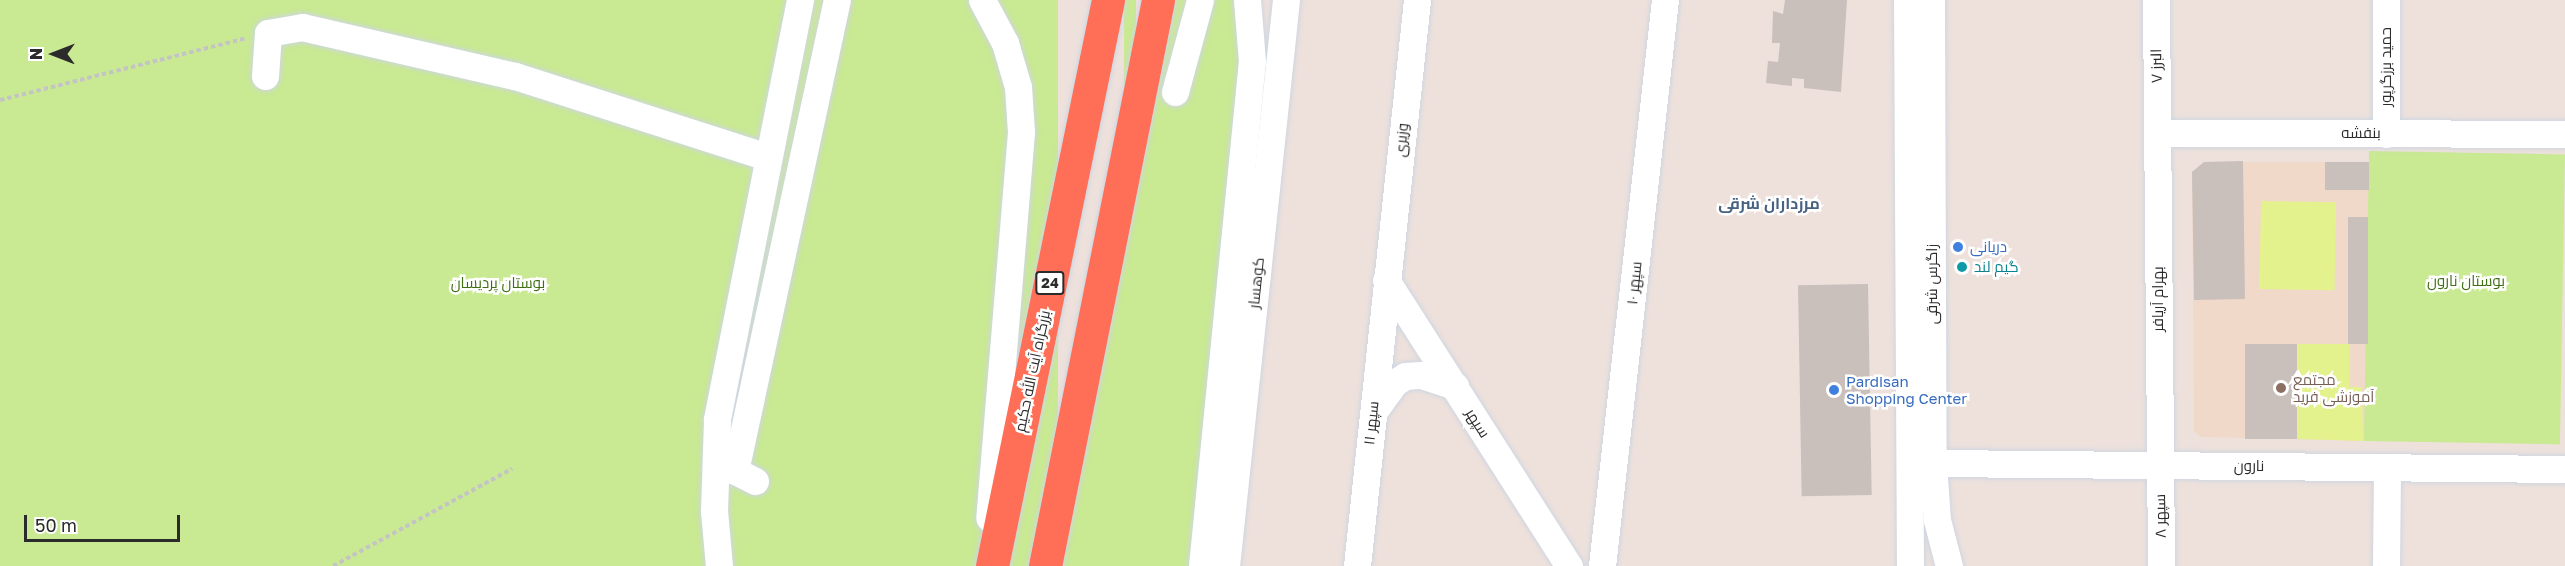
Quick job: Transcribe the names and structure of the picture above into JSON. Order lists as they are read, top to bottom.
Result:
{
  "streets": {
    "highway": ["24", "بزرگراه آیت الله حکیم"],
    "street": [
      "البرز ۷",
      "حمید برزگرپور",
      "بنفشه",
      "وزیری",
      "کوهسار",
      "سپهر ۱۰",
      "زاگرس شرقی",
      "بهرام آریافر",
      "سپهر ۱۱",
      "سپهر",
      "نارون",
      "سپهر ۸"
    ]
  },
  "crossings": [
    ["البرز ۷", "بنفشه"],
    ["البرز ۷", "بهرام آریافر"],
    ["حمید برزگرپور", "بنفشه"],
    ["بنفشه", "بهرام آریافر"],
    ["وزیری", "سپهر ۱۱"],
    ["وزیری", "سپهر"],
    ["زاگرس شرقی", "نارون"],
    ["بهرام آریافر", "نارون"],
    ["بهرام آریافر", "سپهر ۸"],
    ["سپهر ۱۱", "سپهر"],
    ["نارون", "سپهر ۸"]
  ],
  "districts": ["مرزداران شرقی"],
  "parks": ["بوستان نارون", "بوستان پردیسان"],
  "places": [
    "دریانی",
    "گیم لند",
    "مجتمع آموزشی فرید",
    "Pardisan Shopping Center"
  ],
  "scale_bar": "50 m",
  "north": "left"
}
